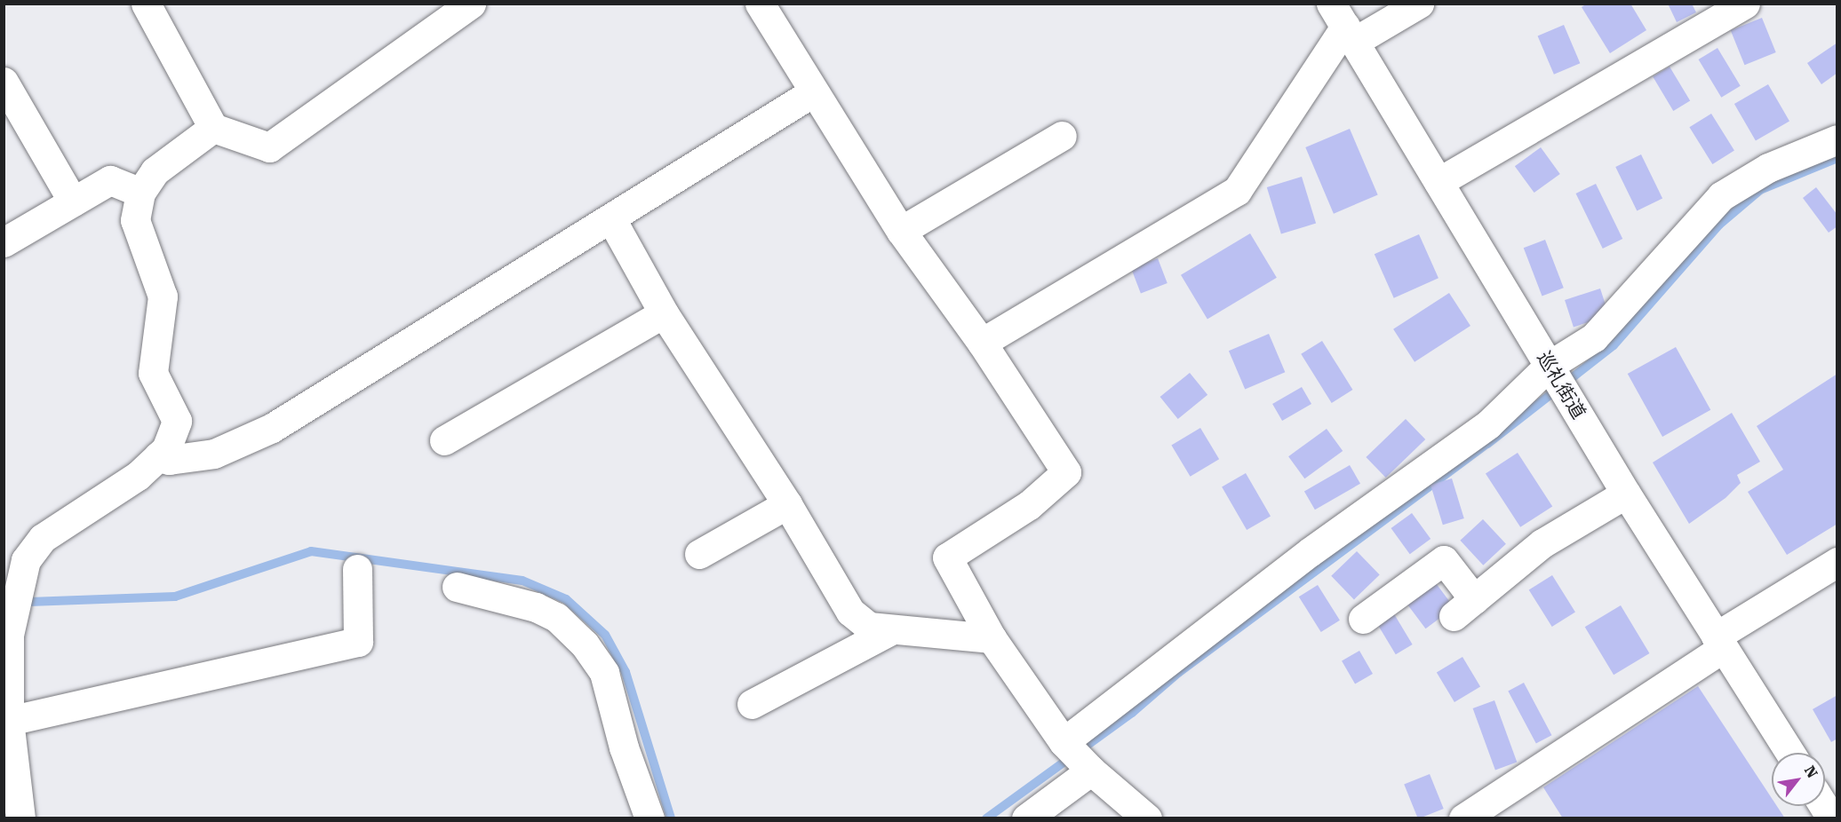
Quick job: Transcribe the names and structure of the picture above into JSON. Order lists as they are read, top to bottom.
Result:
{
  "streets": {
    "street": ["巡礼街道"]
  },
  "north": "top right"
}
